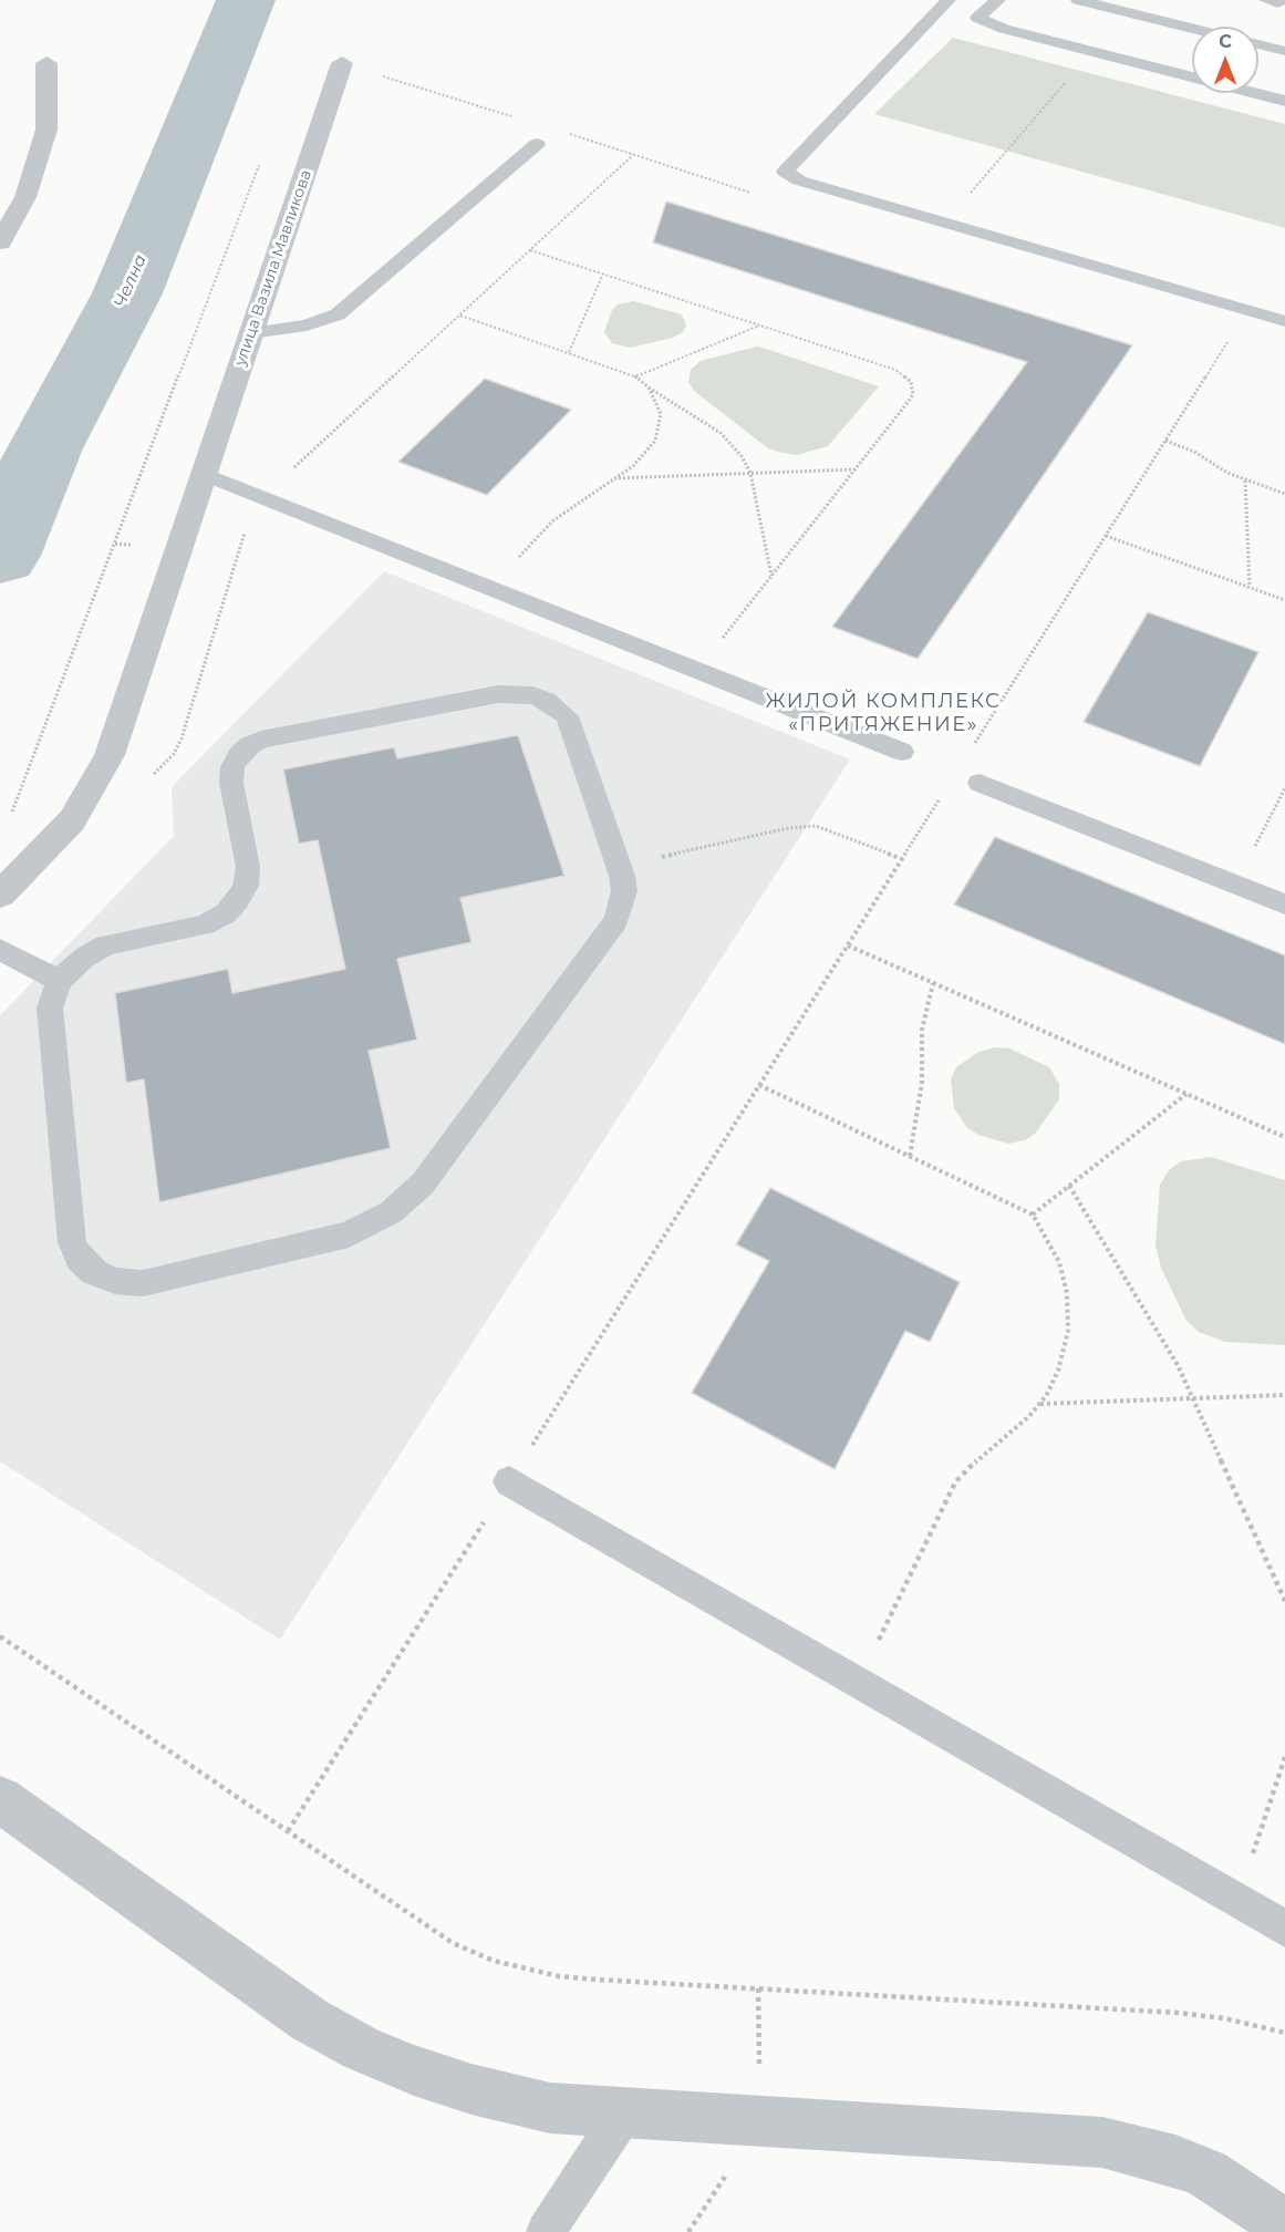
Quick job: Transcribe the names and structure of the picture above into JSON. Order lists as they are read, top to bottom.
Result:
{
  "streets": {
    "street": ["улица Вазила Мавликова"]
  },
  "districts": ["ЖИЛОЙ КОМПЛЕКС «ПРИТЯЖЕНИЕ»"],
  "water": ["Челна"],
  "north": "top"
}
